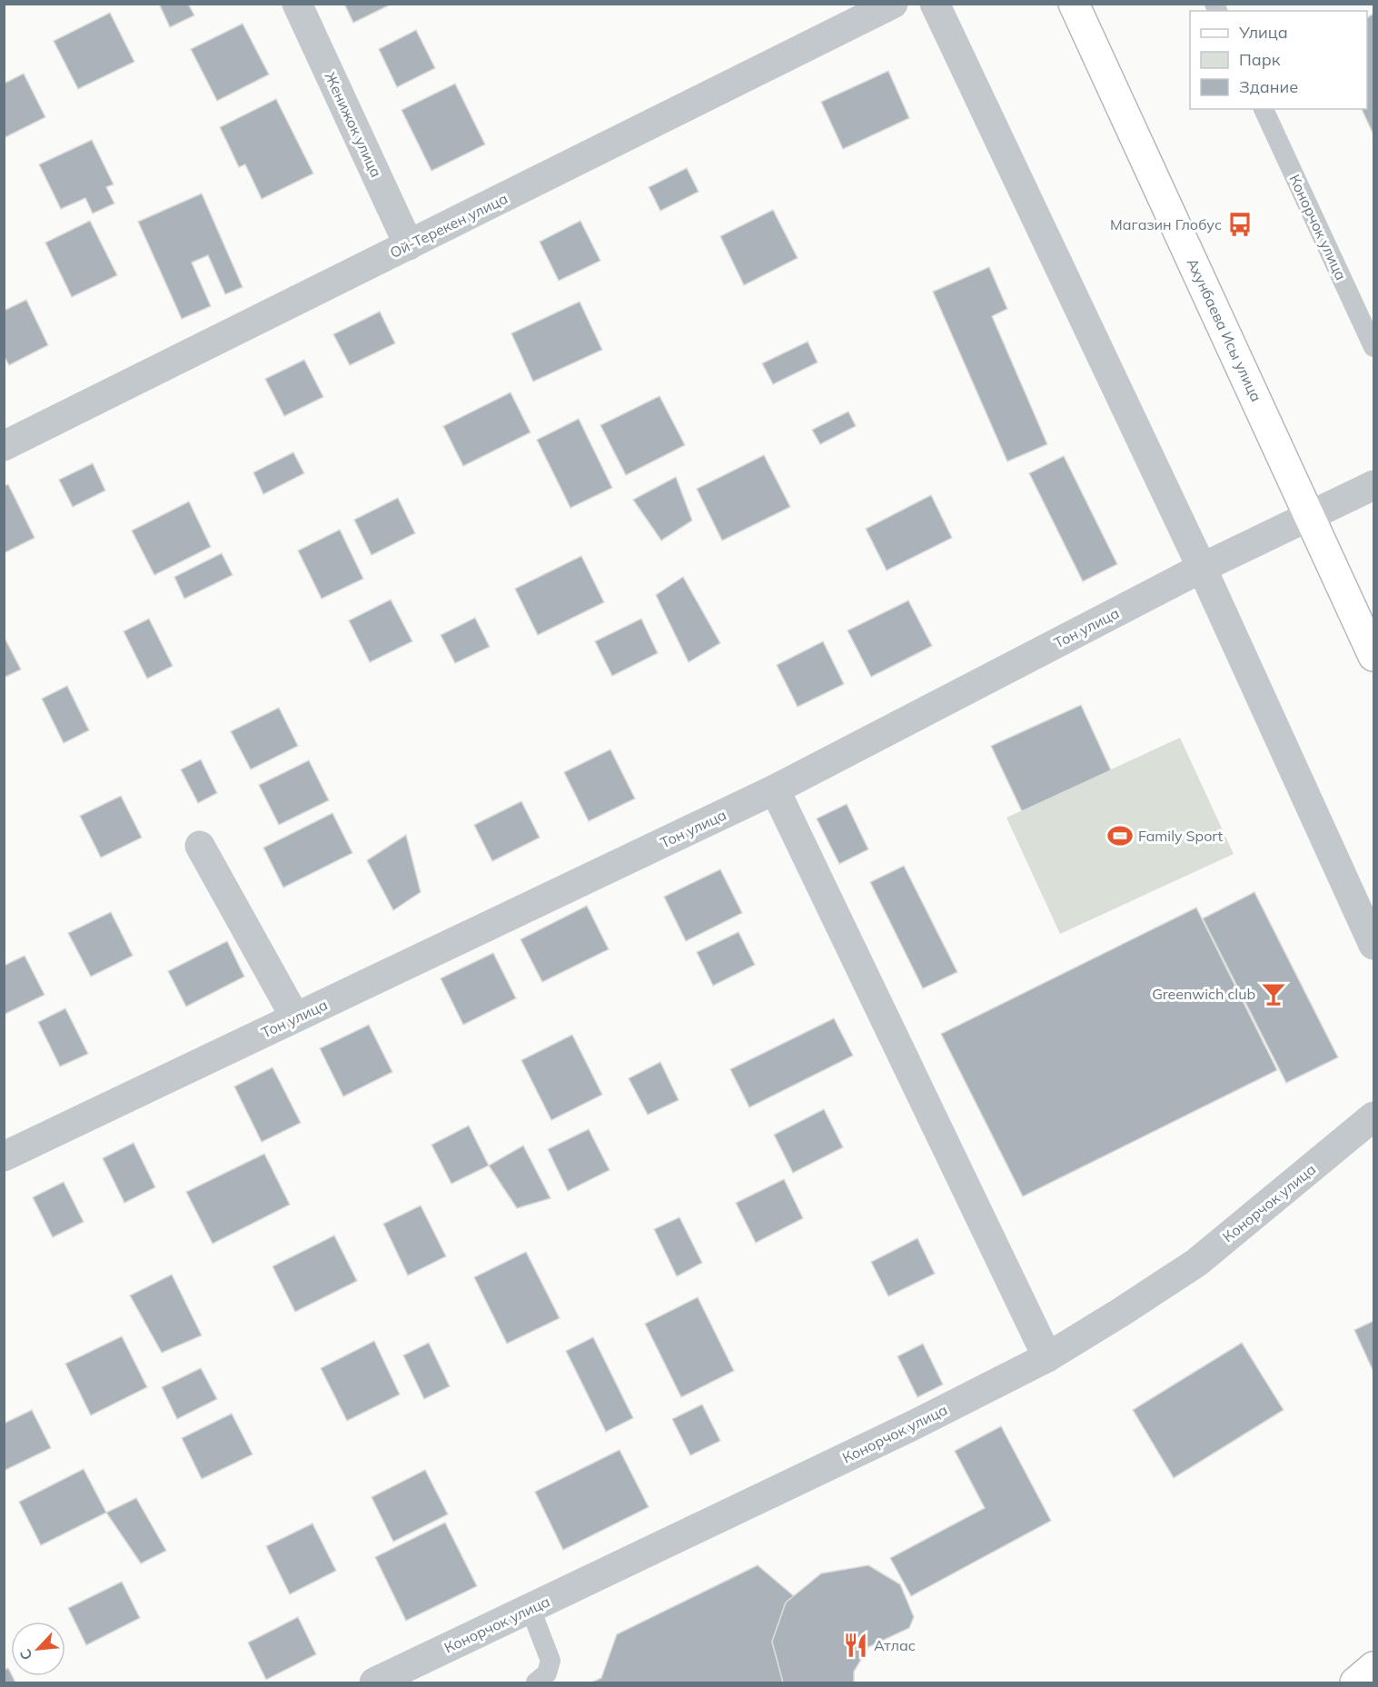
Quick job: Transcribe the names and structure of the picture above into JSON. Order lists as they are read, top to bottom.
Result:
{
  "streets": {
    "main road": ["Ахунбаева Исы улица"],
    "street": [
      "Женижок улица",
      "Ой-Терекен улица",
      "Конорчок улица",
      "Тон улица"
    ]
  },
  "crossings": [
    ["Женижок улица", "Ой-Терекен улица"],
    ["Ахунбаева Исы улица", "Тон улица"]
  ],
  "places": {
    "bus stop": ["Магазин Глобус"],
    "sports": ["Family Sport"],
    "bar": ["Greenwich club"],
    "restaurant": ["Атлас"]
  },
  "legend": ["Улица", "Парк", "Здание"],
  "north": "bottom left"
}
